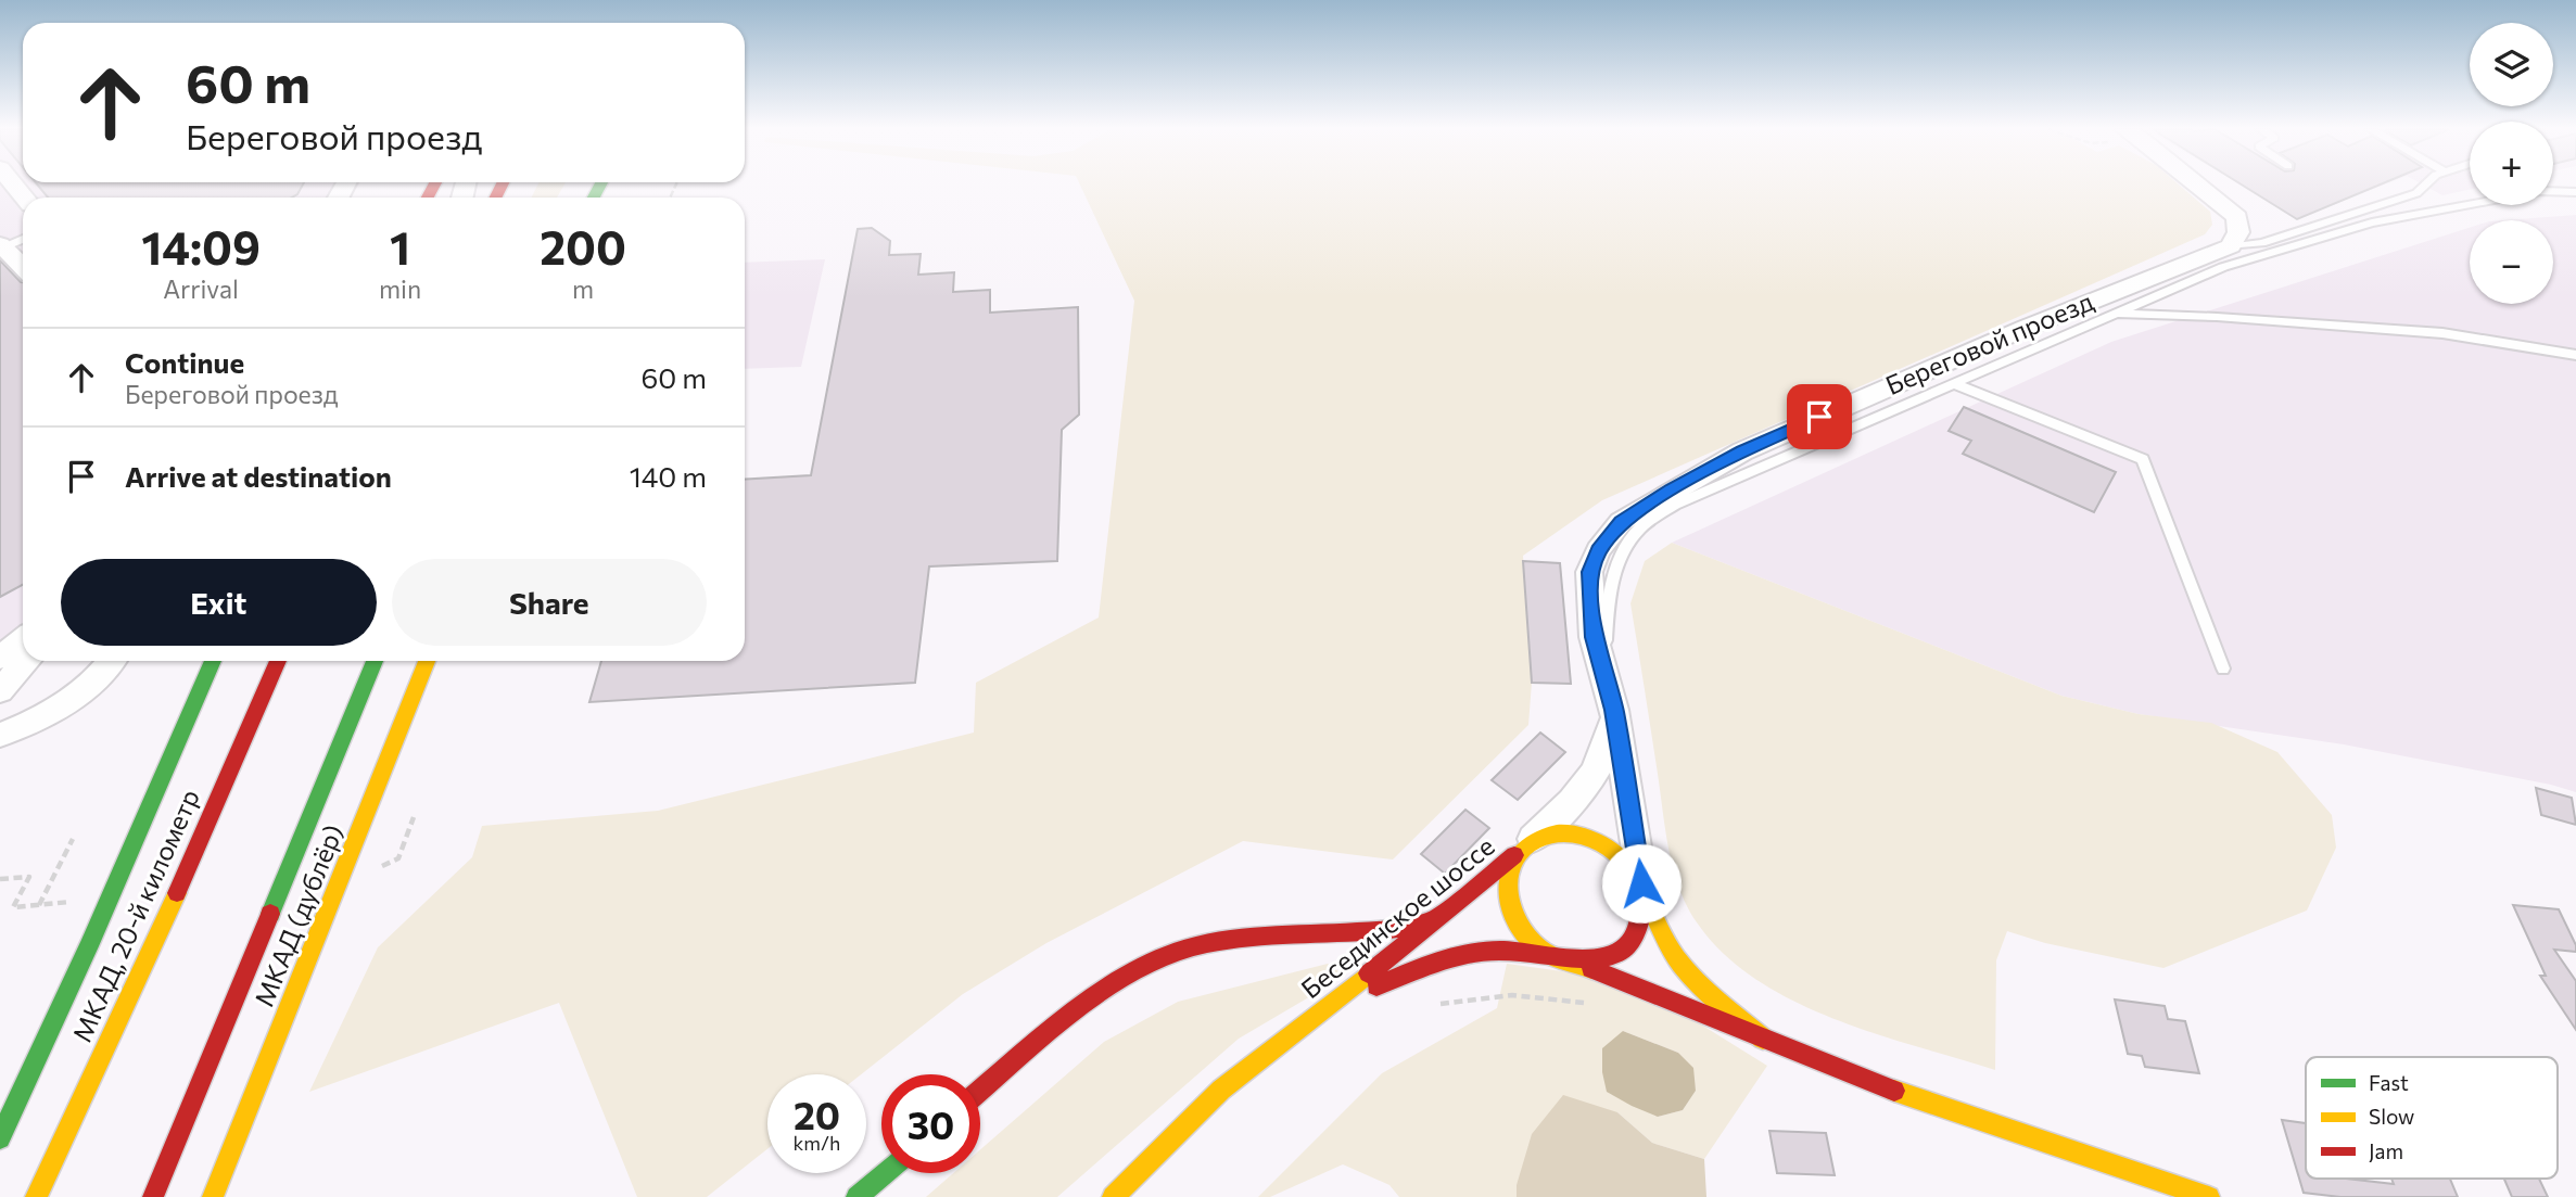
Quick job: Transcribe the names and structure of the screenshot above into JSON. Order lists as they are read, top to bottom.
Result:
{
  "streets": {
    "main road": ["МКАД, 20-й километр", "МКАД (дублёр)", "Бесединское шоссе"],
    "street": ["Береговой проезд"]
  },
  "crossings": [
    ["Береговой проезд", "Бесединское шоссе"]
  ],
  "legend": ["Fast", "Slow", "Jam"],
  "page": {
    "map_buttons": ["+", "−"],
    "turn": ["60 m", "Береговой проезд"],
    "eta": [
      "14:09",
      "Arrival",
      "1",
      "min",
      "200",
      "m"
    ],
    "list": [
      {
        "name": "Continue",
        "note": "Береговой проезд",
        "value": "60 m"
      },
      {
        "name": "Arrive at destination",
        "value": "140 m"
      }
    ],
    "buttons": ["Exit", "Share"],
    "speed": "20 km/h",
    "limit": "30"
  }
}
